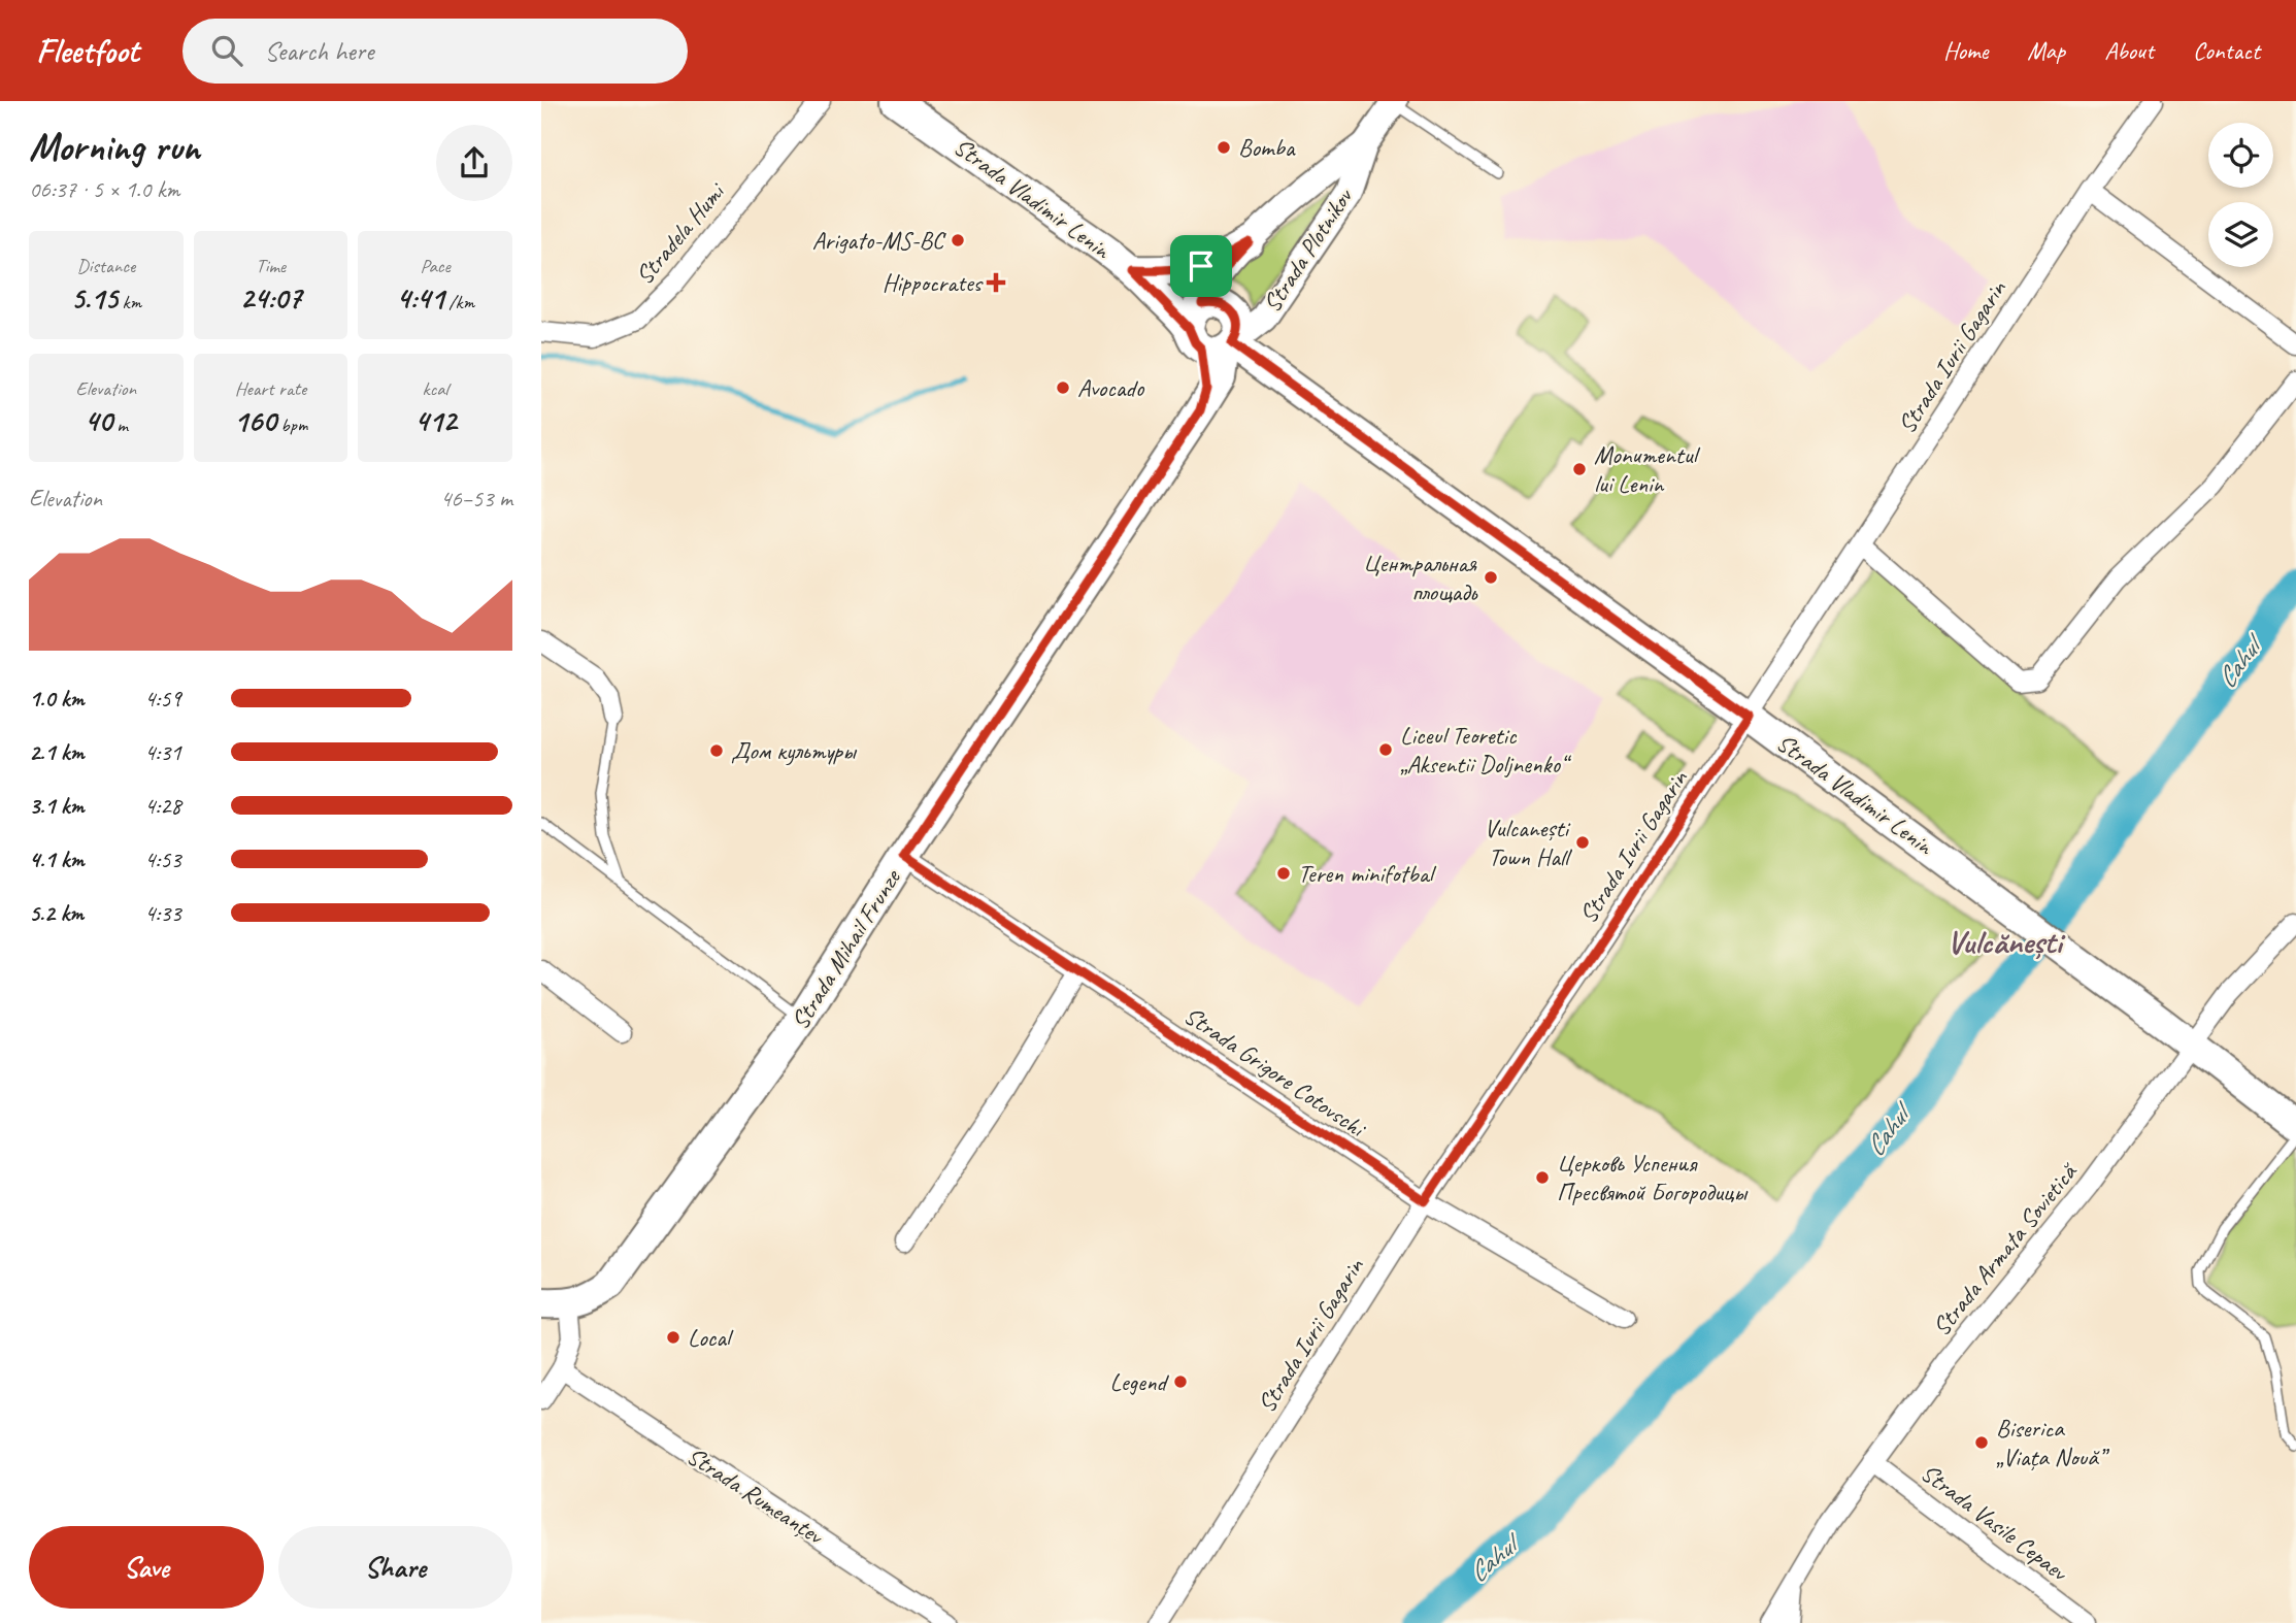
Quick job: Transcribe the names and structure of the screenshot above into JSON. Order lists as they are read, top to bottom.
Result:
{
  "streets": {
    "main road": ["Strada Vladimir Lenin", "Strada Plotnikov", "Strada Mihail Frunze"],
    "street": [
      "Stradela Humi",
      "Strada Iurii Gagarin",
      "Strada Grigore Cotovschi",
      "Strada Armata Sovietică",
      "Strada Rumeanțev",
      "Strada Vasile Cepaev"
    ]
  },
  "crossings": [
    ["Strada Vladimir Lenin", "Strada Plotnikov"],
    ["Strada Vladimir Lenin", "Strada Iurii Gagarin"],
    ["Strada Vladimir Lenin", "Strada Mihail Frunze"],
    ["Strada Vladimir Lenin", "Strada Armata Sovietică"],
    ["Strada Plotnikov", "Strada Mihail Frunze"],
    ["Strada Iurii Gagarin", "Strada Grigore Cotovschi"],
    ["Strada Mihail Frunze", "Strada Grigore Cotovschi"],
    ["Strada Mihail Frunze", "Strada Rumeanțev"],
    ["Strada Armata Sovietică", "Strada Vasile Cepaev"]
  ],
  "districts": ["Vulcănești"],
  "water": ["Cahul"],
  "places": {
    "other": [
      "Bomba",
      "Arigato-MS-BC",
      "Avocado",
      "Monumentul lui Lenin",
      "Центральная площадь",
      "Liceul Teoretic „Aksentii Doljnenko“",
      "Дом культуры",
      "Vulcanești Town Hall",
      "Teren minifotbal",
      "Церковь Успения Пресвятой Богородицы",
      "Local",
      "Legend",
      "Biserica „Viața Nouă”"
    ],
    "health": ["Hippocrates"]
  },
  "page": {
    "header": "Fleetfoot",
    "search": "Search here",
    "nav": [
      "Home",
      "Map",
      "About",
      "Contact"
    ],
    "heading": ["Morning run", "06:37 · 5 × 1.0 km"],
    "stats": [
      ["Distance", "5.15 km"],
      ["Time", "24:07"],
      ["Pace", "4:41 /km"],
      ["Elevation", "40 m"],
      ["Heart rate", "160 bpm"],
      ["kcal", "412"]
    ],
    "chart": ["Elevation", "46–53 m"],
    "list": [
      {
        "name": "1.0 km",
        "note": "4:59"
      },
      {
        "name": "2.1 km",
        "note": "4:31"
      },
      {
        "name": "3.1 km",
        "note": "4:28"
      },
      {
        "name": "4.1 km",
        "note": "4:53"
      },
      {
        "name": "5.2 km",
        "note": "4:33"
      }
    ],
    "buttons": ["Save", "Share"]
  }
}
